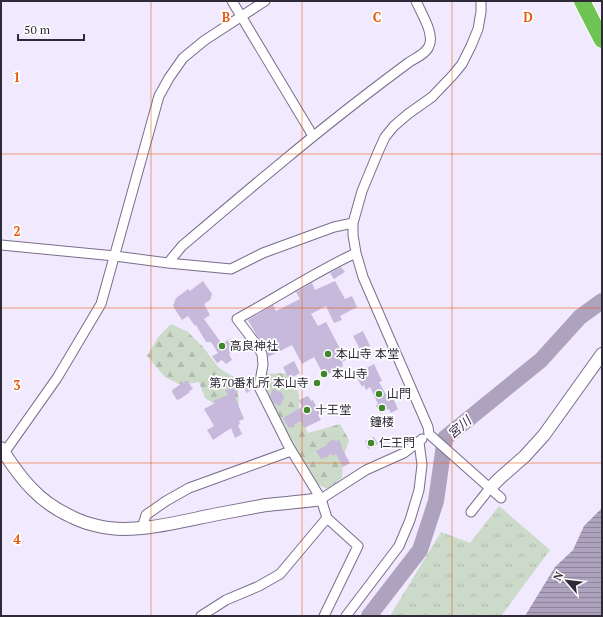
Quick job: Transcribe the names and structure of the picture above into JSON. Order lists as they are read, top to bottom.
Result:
{
  "water": ["宮川"],
  "places": [
    "高良神社",
    "本山寺 本堂",
    "本山寺",
    "第70番札所 本山寺",
    "山門",
    "鐘楼",
    "十王堂",
    "仁王門"
  ],
  "scale_bar": "50 m",
  "north": "top left",
  "grid": {
    "columns": ["B", "C", "D"],
    "rows": [
      "1",
      "2",
      "3",
      "4"
    ]
  }
}
